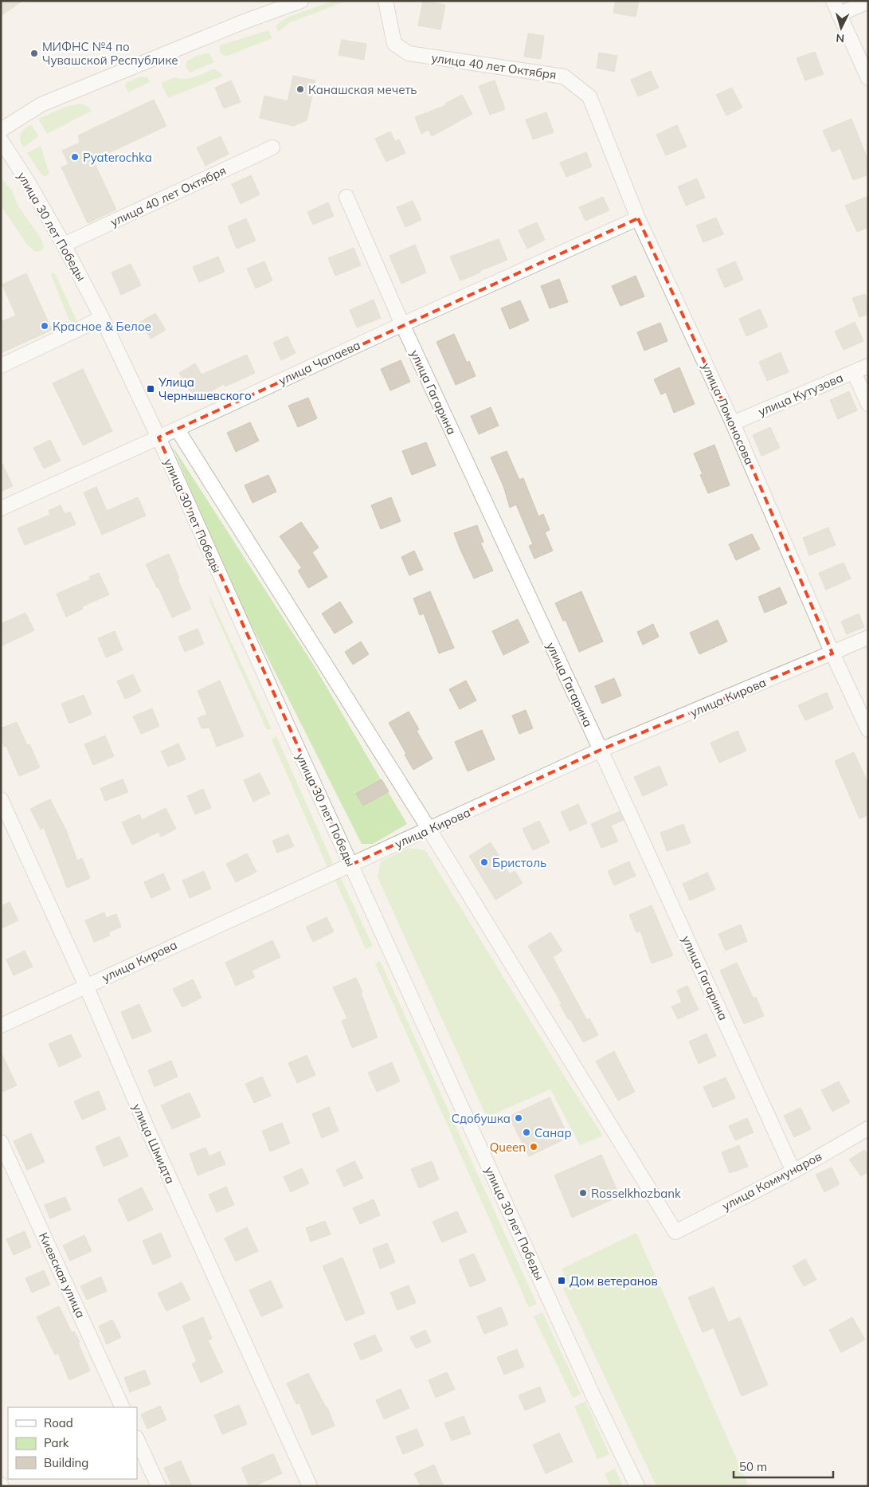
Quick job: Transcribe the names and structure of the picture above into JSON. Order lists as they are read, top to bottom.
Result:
{
  "streets": {
    "street": [
      "улица 40 лет Октября",
      "улица 30 лет Победы",
      "улица Чапаева",
      "улица Гагарина",
      "улица Кутузова",
      "улица Ломоносова",
      "улица Кирова",
      "улица Шмидта",
      "улица Коммунаров",
      "Киевская улица"
    ]
  },
  "crossings": [
    ["улица 40 лет Октября", "улица 30 лет Победы"],
    ["улица 40 лет Октября", "улица Ломоносова"],
    ["улица 30 лет Победы", "улица Чапаева"],
    ["улица 30 лет Победы", "улица Кирова"],
    ["улица 30 лет Победы", "улица Коммунаров"],
    ["улица Чапаева", "улица Гагарина"],
    ["улица Чапаева", "улица Ломоносова"],
    ["улица Гагарина", "улица Кирова"],
    ["улица Гагарина", "улица Коммунаров"],
    ["улица Кутузова", "улица Ломоносова"],
    ["улица Ломоносова", "улица Кирова"],
    ["улица Кирова", "улица Шмидта"]
  ],
  "places": {
    "other": [
      "МИФНС №4 по Чувашской Республике",
      "Канашская мечеть",
      "Pyaterochka",
      "Красное & Белое",
      "Бристоль",
      "Сдобушка",
      "Санар",
      "Queen",
      "Rosselkhozbank"
    ],
    "transit": ["Улица Чернышевского", "Дом ветеранов"]
  },
  "legend": ["Road", "Park", "Building"],
  "scale_bar": "50 m",
  "north": "bottom"
}
